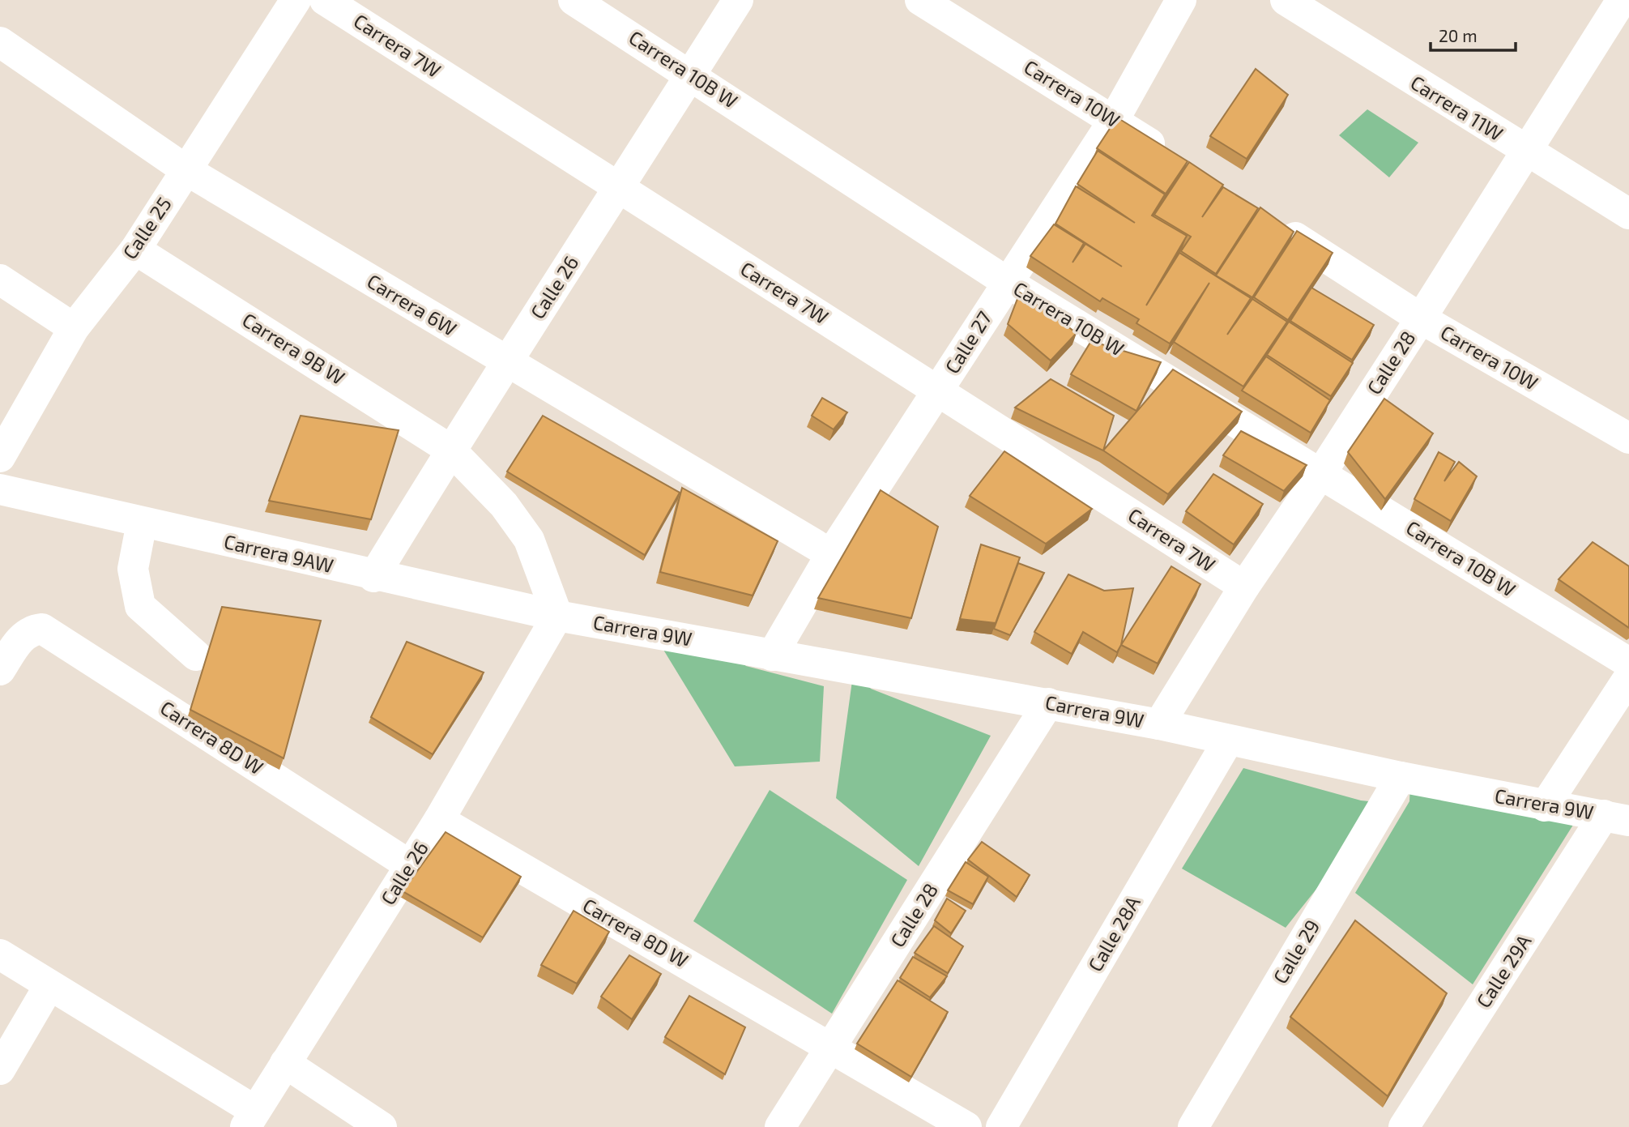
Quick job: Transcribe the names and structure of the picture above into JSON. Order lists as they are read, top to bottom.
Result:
{
  "streets": {
    "street": [
      "Carrera 7W",
      "Carrera 10B W",
      "Carrera 10W",
      "Carrera 11W",
      "Calle 25",
      "Calle 26",
      "Carrera 6W",
      "Calle 27",
      "Carrera 9B W",
      "Calle 28",
      "Carrera 9AW",
      "Carrera 9W",
      "Carrera 8D W",
      "Calle 28A",
      "Calle 29",
      "Calle 29A"
    ]
  },
  "crossings": [
    ["Carrera 7W", "Calle 26"],
    ["Carrera 7W", "Calle 27"],
    ["Carrera 7W", "Calle 28"],
    ["Carrera 10B W", "Calle 26"],
    ["Carrera 10B W", "Calle 27"],
    ["Carrera 10B W", "Calle 28"],
    ["Carrera 10W", "Calle 27"],
    ["Carrera 10W", "Calle 28"],
    ["Carrera 11W", "Calle 28"],
    ["Calle 25", "Carrera 6W"],
    ["Calle 25", "Carrera 9B W"],
    ["Calle 26", "Carrera 6W"],
    ["Calle 26", "Carrera 9B W"],
    ["Calle 26", "Carrera 9AW"],
    ["Calle 26", "Carrera 9W"],
    ["Calle 26", "Carrera 8D W"],
    ["Carrera 6W", "Calle 27"],
    ["Calle 27", "Carrera 9W"],
    ["Carrera 9B W", "Carrera 9AW"],
    ["Carrera 9B W", "Carrera 9W"],
    ["Calle 28", "Carrera 9W"],
    ["Calle 28", "Carrera 8D W"],
    ["Carrera 9AW", "Carrera 9W"],
    ["Carrera 9W", "Calle 28A"],
    ["Carrera 9W", "Calle 29"],
    ["Carrera 9W", "Calle 29A"]
  ],
  "scale_bar": "20 m"
}
